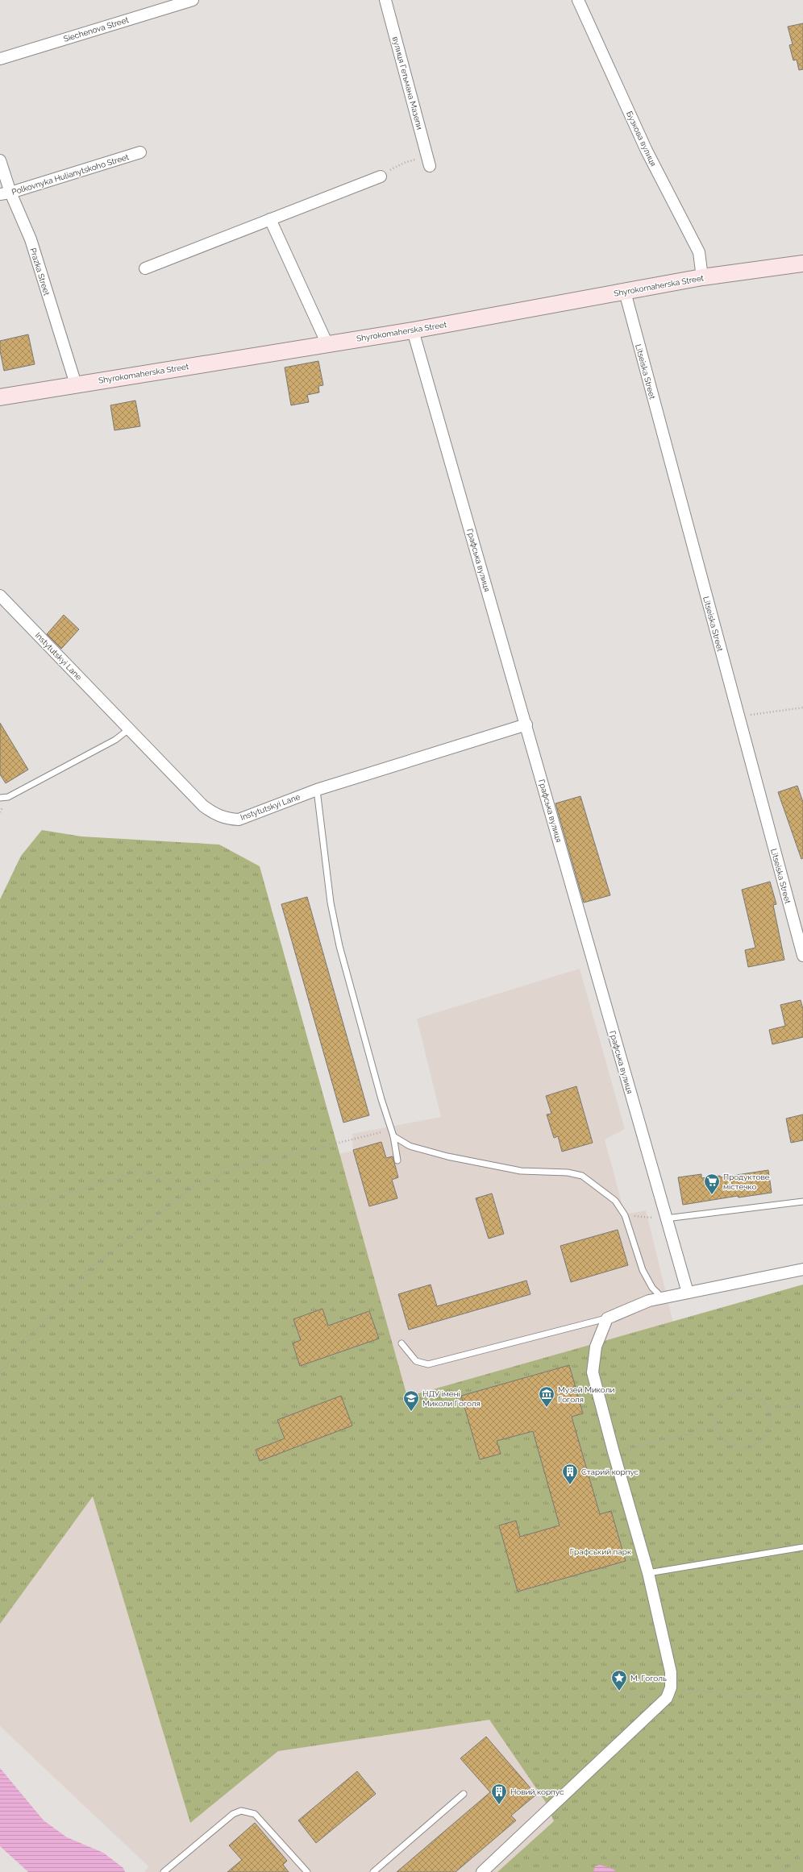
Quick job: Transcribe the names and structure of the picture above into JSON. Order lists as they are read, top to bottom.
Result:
{
  "streets": {
    "street": [
      "Siechenova Street",
      "вулиця Гетьмана Мазепи",
      "Бузкова вулиця",
      "Polkovnyka Hulianytskoho Street",
      "Prazka Street",
      "Shyrokomaherska Street",
      "Litseiska Street",
      "Графська вулиця",
      "Instytutskyi Lane"
    ]
  },
  "crossings": [
    ["Бузкова вулиця", "Shyrokomaherska Street"],
    ["Polkovnyka Hulianytskoho Street", "Prazka Street"],
    ["Prazka Street", "Shyrokomaherska Street"],
    ["Shyrokomaherska Street", "Litseiska Street"],
    ["Shyrokomaherska Street", "Графська вулиця"],
    ["Графська вулиця", "Instytutskyi Lane"]
  ],
  "parks": ["Графський парк"],
  "places": {
    "supermarket": ["Продуктове містечко"],
    "museum": ["Музей Миколи Гоголя"],
    "school or university": ["НДУ імені Миколи Гоголя"],
    "building": ["Старий корпус", "Новий корпус"],
    "place": ["М. Гоголь"]
  }
}
